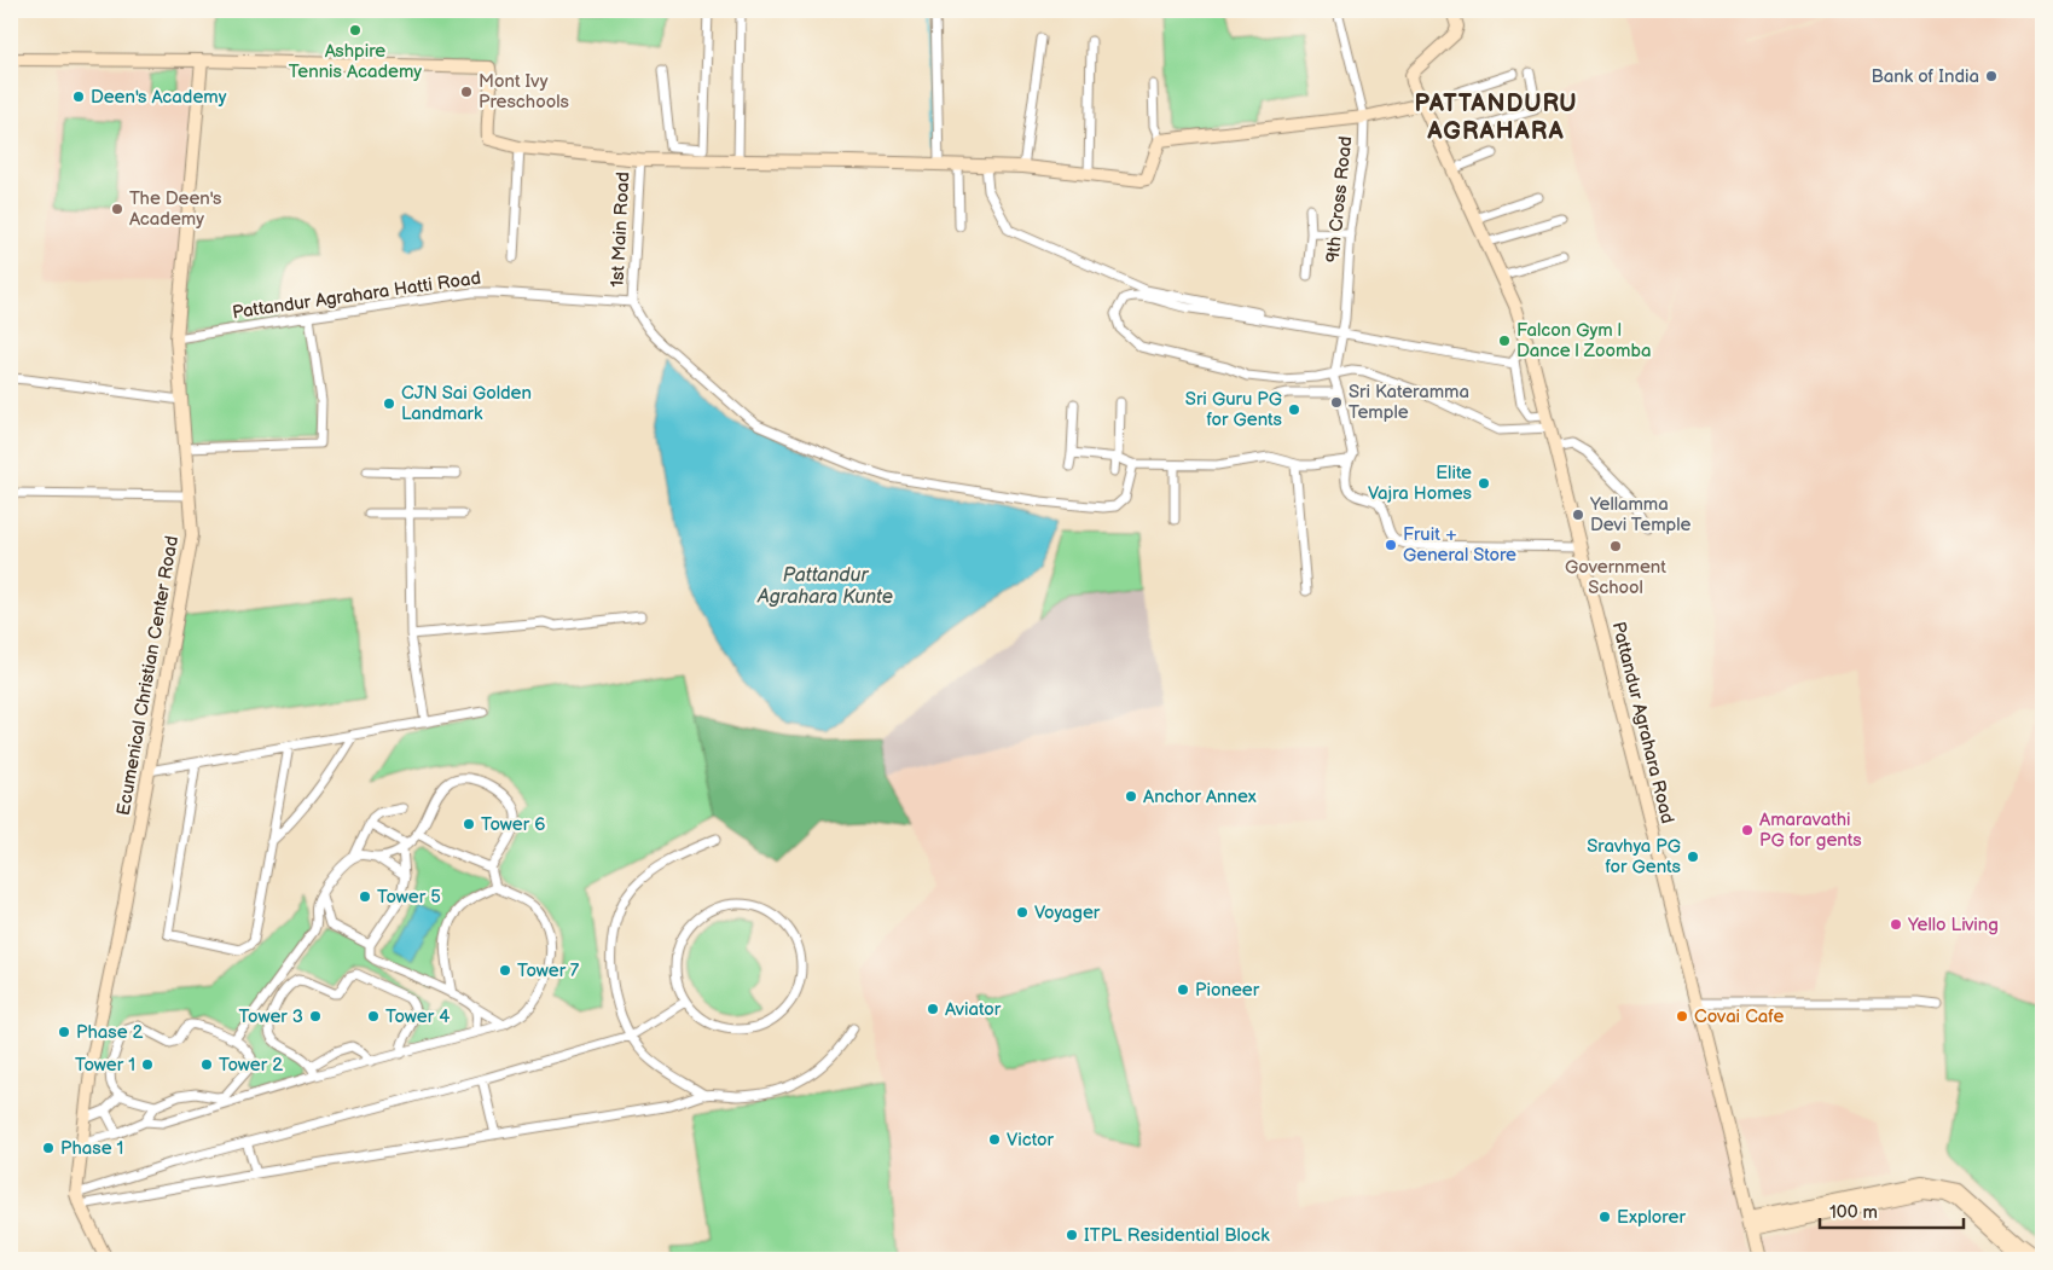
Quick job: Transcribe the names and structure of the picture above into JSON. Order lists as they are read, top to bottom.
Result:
{
  "streets": {
    "street": [
      "9th Cross Road",
      "1st Main Road",
      "Pattandur Agrahara Hatti Road",
      "Ecumenical Christian Center Road",
      "Pattandur Agrahara Road"
    ]
  },
  "crossings": [
    ["1st Main Road", "Pattandur Agrahara Hatti Road"],
    ["Pattandur Agrahara Hatti Road", "Ecumenical Christian Center Road"]
  ],
  "districts": ["PATTANDURU AGRAHARA"],
  "water": ["Pattandur Agrahara Kunte"],
  "places": [
    "Ashpire Tennis Academy",
    "Bank of India",
    "Mont Ivy Preschools",
    "Deen's Academy",
    "The Deen's Academy",
    "Falcon Gym | Dance | Zoomba",
    "Sri Kateramma Temple",
    "CJN Sai Golden Landmark",
    "Sri Guru PG for Gents",
    "Elite Vajra Homes",
    "Yellamma Devi Temple",
    "Fruit + General Store",
    "Government School",
    "Anchor Annex",
    "Tower 6",
    "Amaravathi PG for gents",
    "Sravhya PG for Gents",
    "Tower 5",
    "Voyager",
    "Yello Living",
    "Tower 7",
    "Pioneer",
    "Aviator",
    "Tower 3",
    "Tower 4",
    "Covai Cafe",
    "Phase 2",
    "Tower 1",
    "Tower 2",
    "Victor",
    "Phase 1",
    "Explorer",
    "ITPL Residential Block"
  ],
  "scale_bar": "100 m"
}
